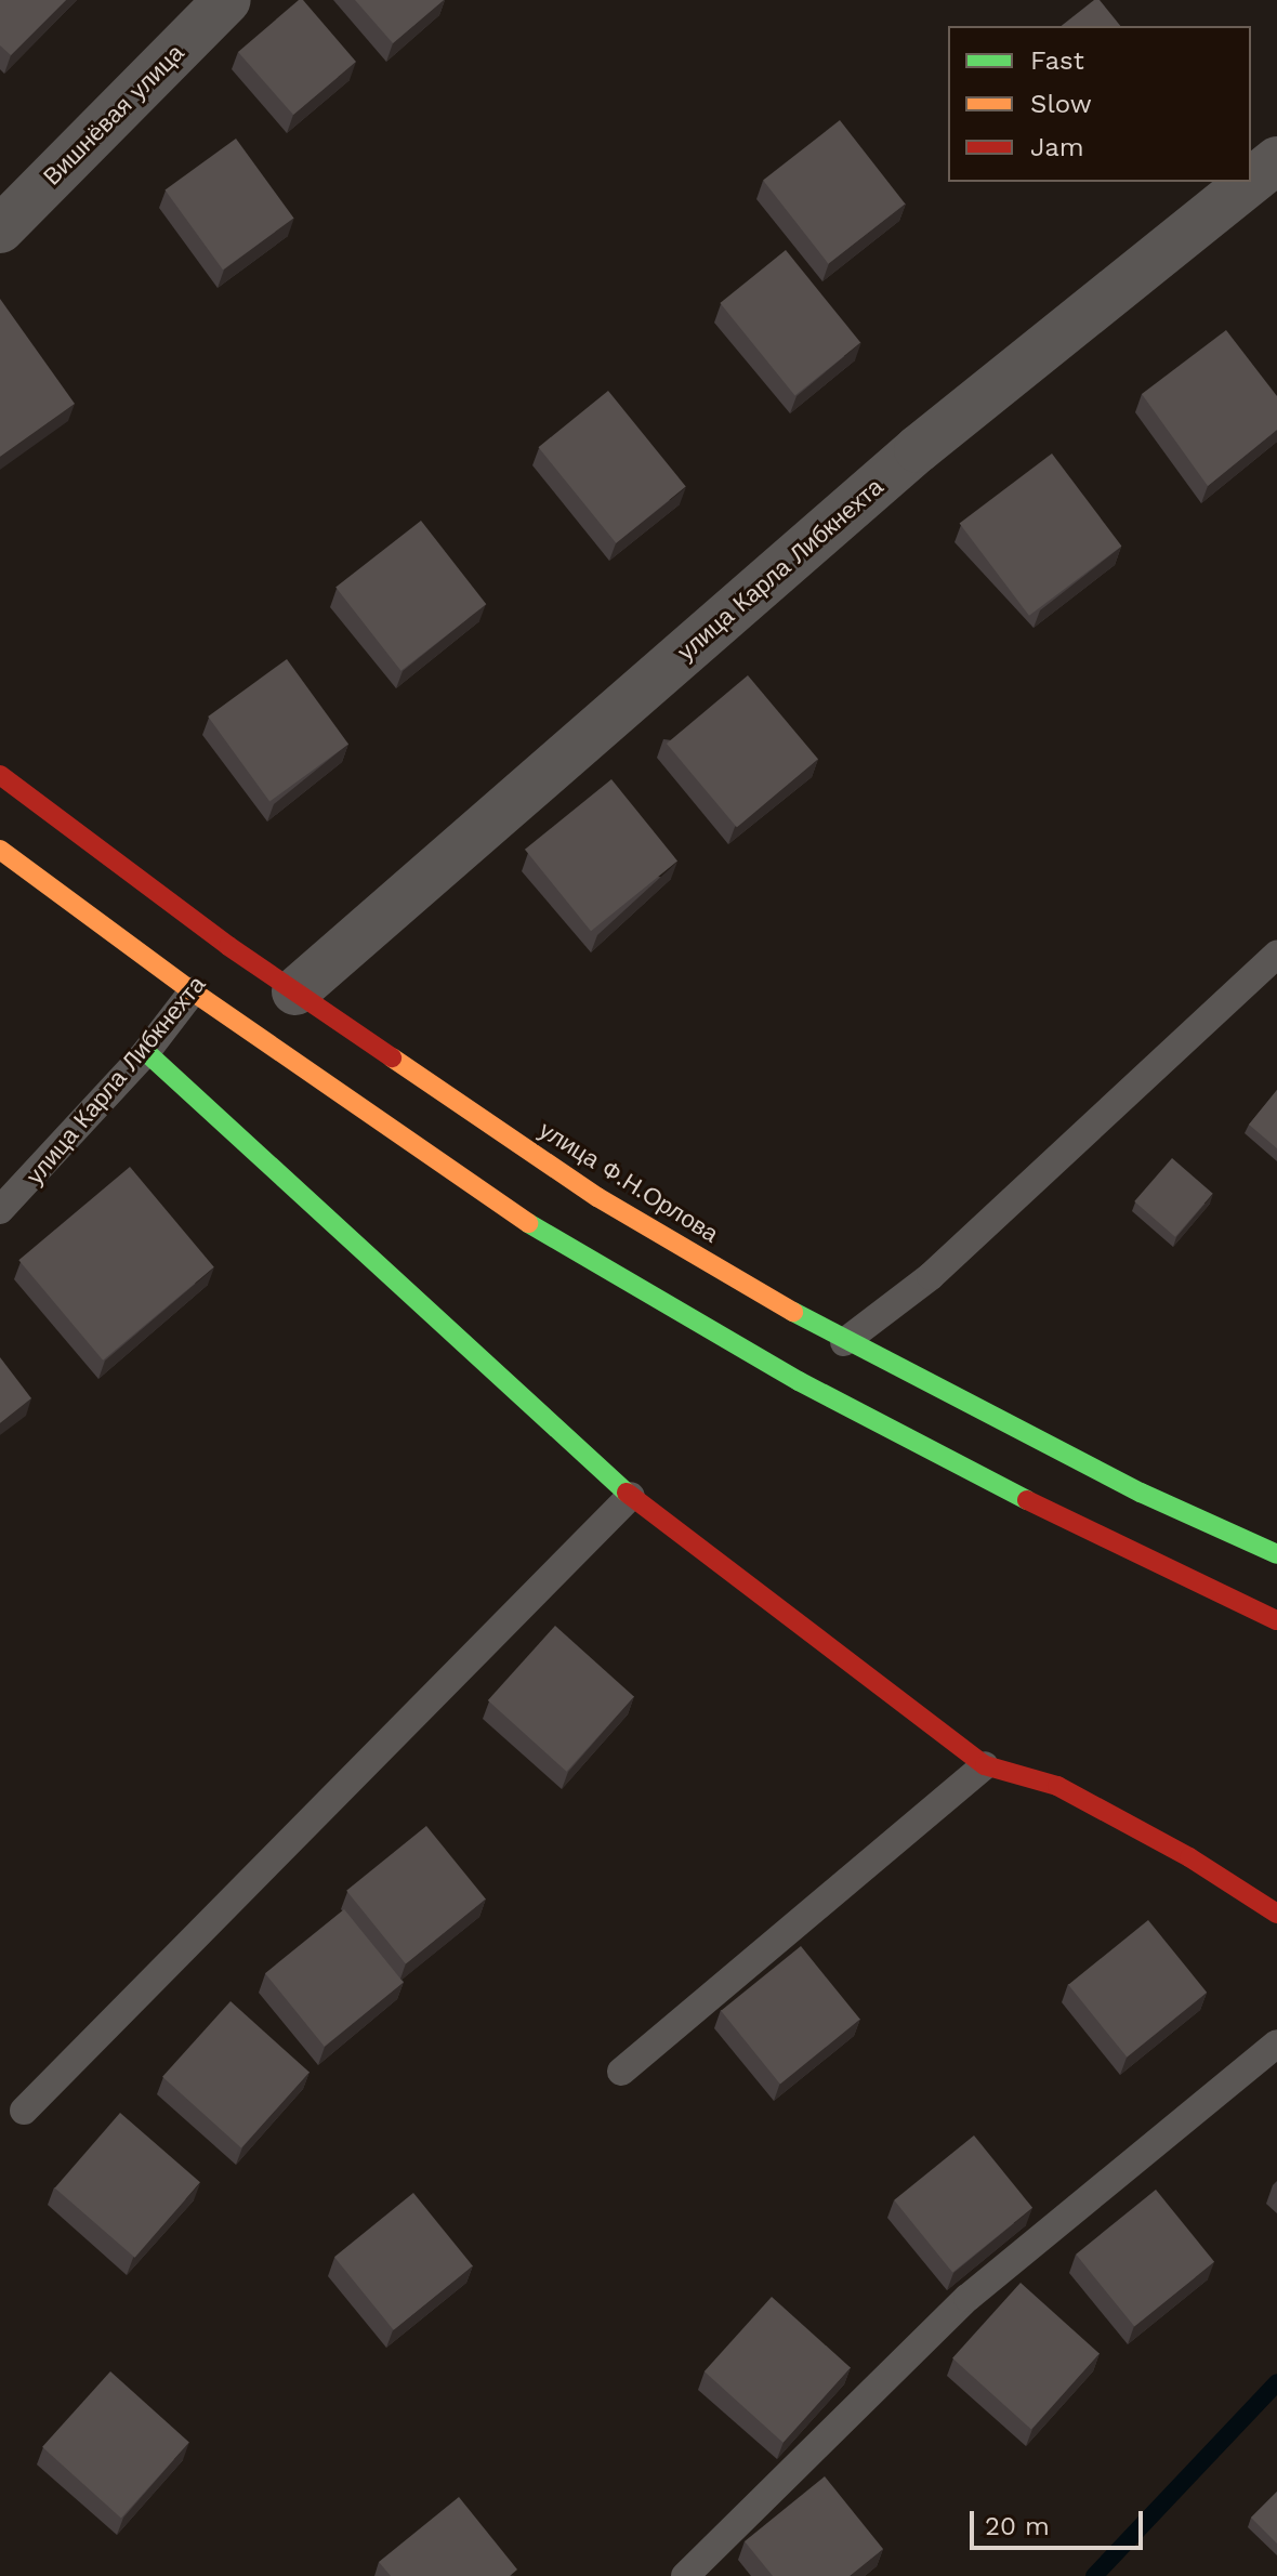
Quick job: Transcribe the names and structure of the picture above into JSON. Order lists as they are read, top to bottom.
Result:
{
  "streets": {
    "street": ["Вишнёвая улица", "улица Карла Либкнехта", "улица Ф.Н.Орлова"]
  },
  "crossings": [
    ["улица Карла Либкнехта", "улица Ф.Н.Орлова"]
  ],
  "legend": ["Fast", "Slow", "Jam"],
  "scale_bar": "20 m"
}
